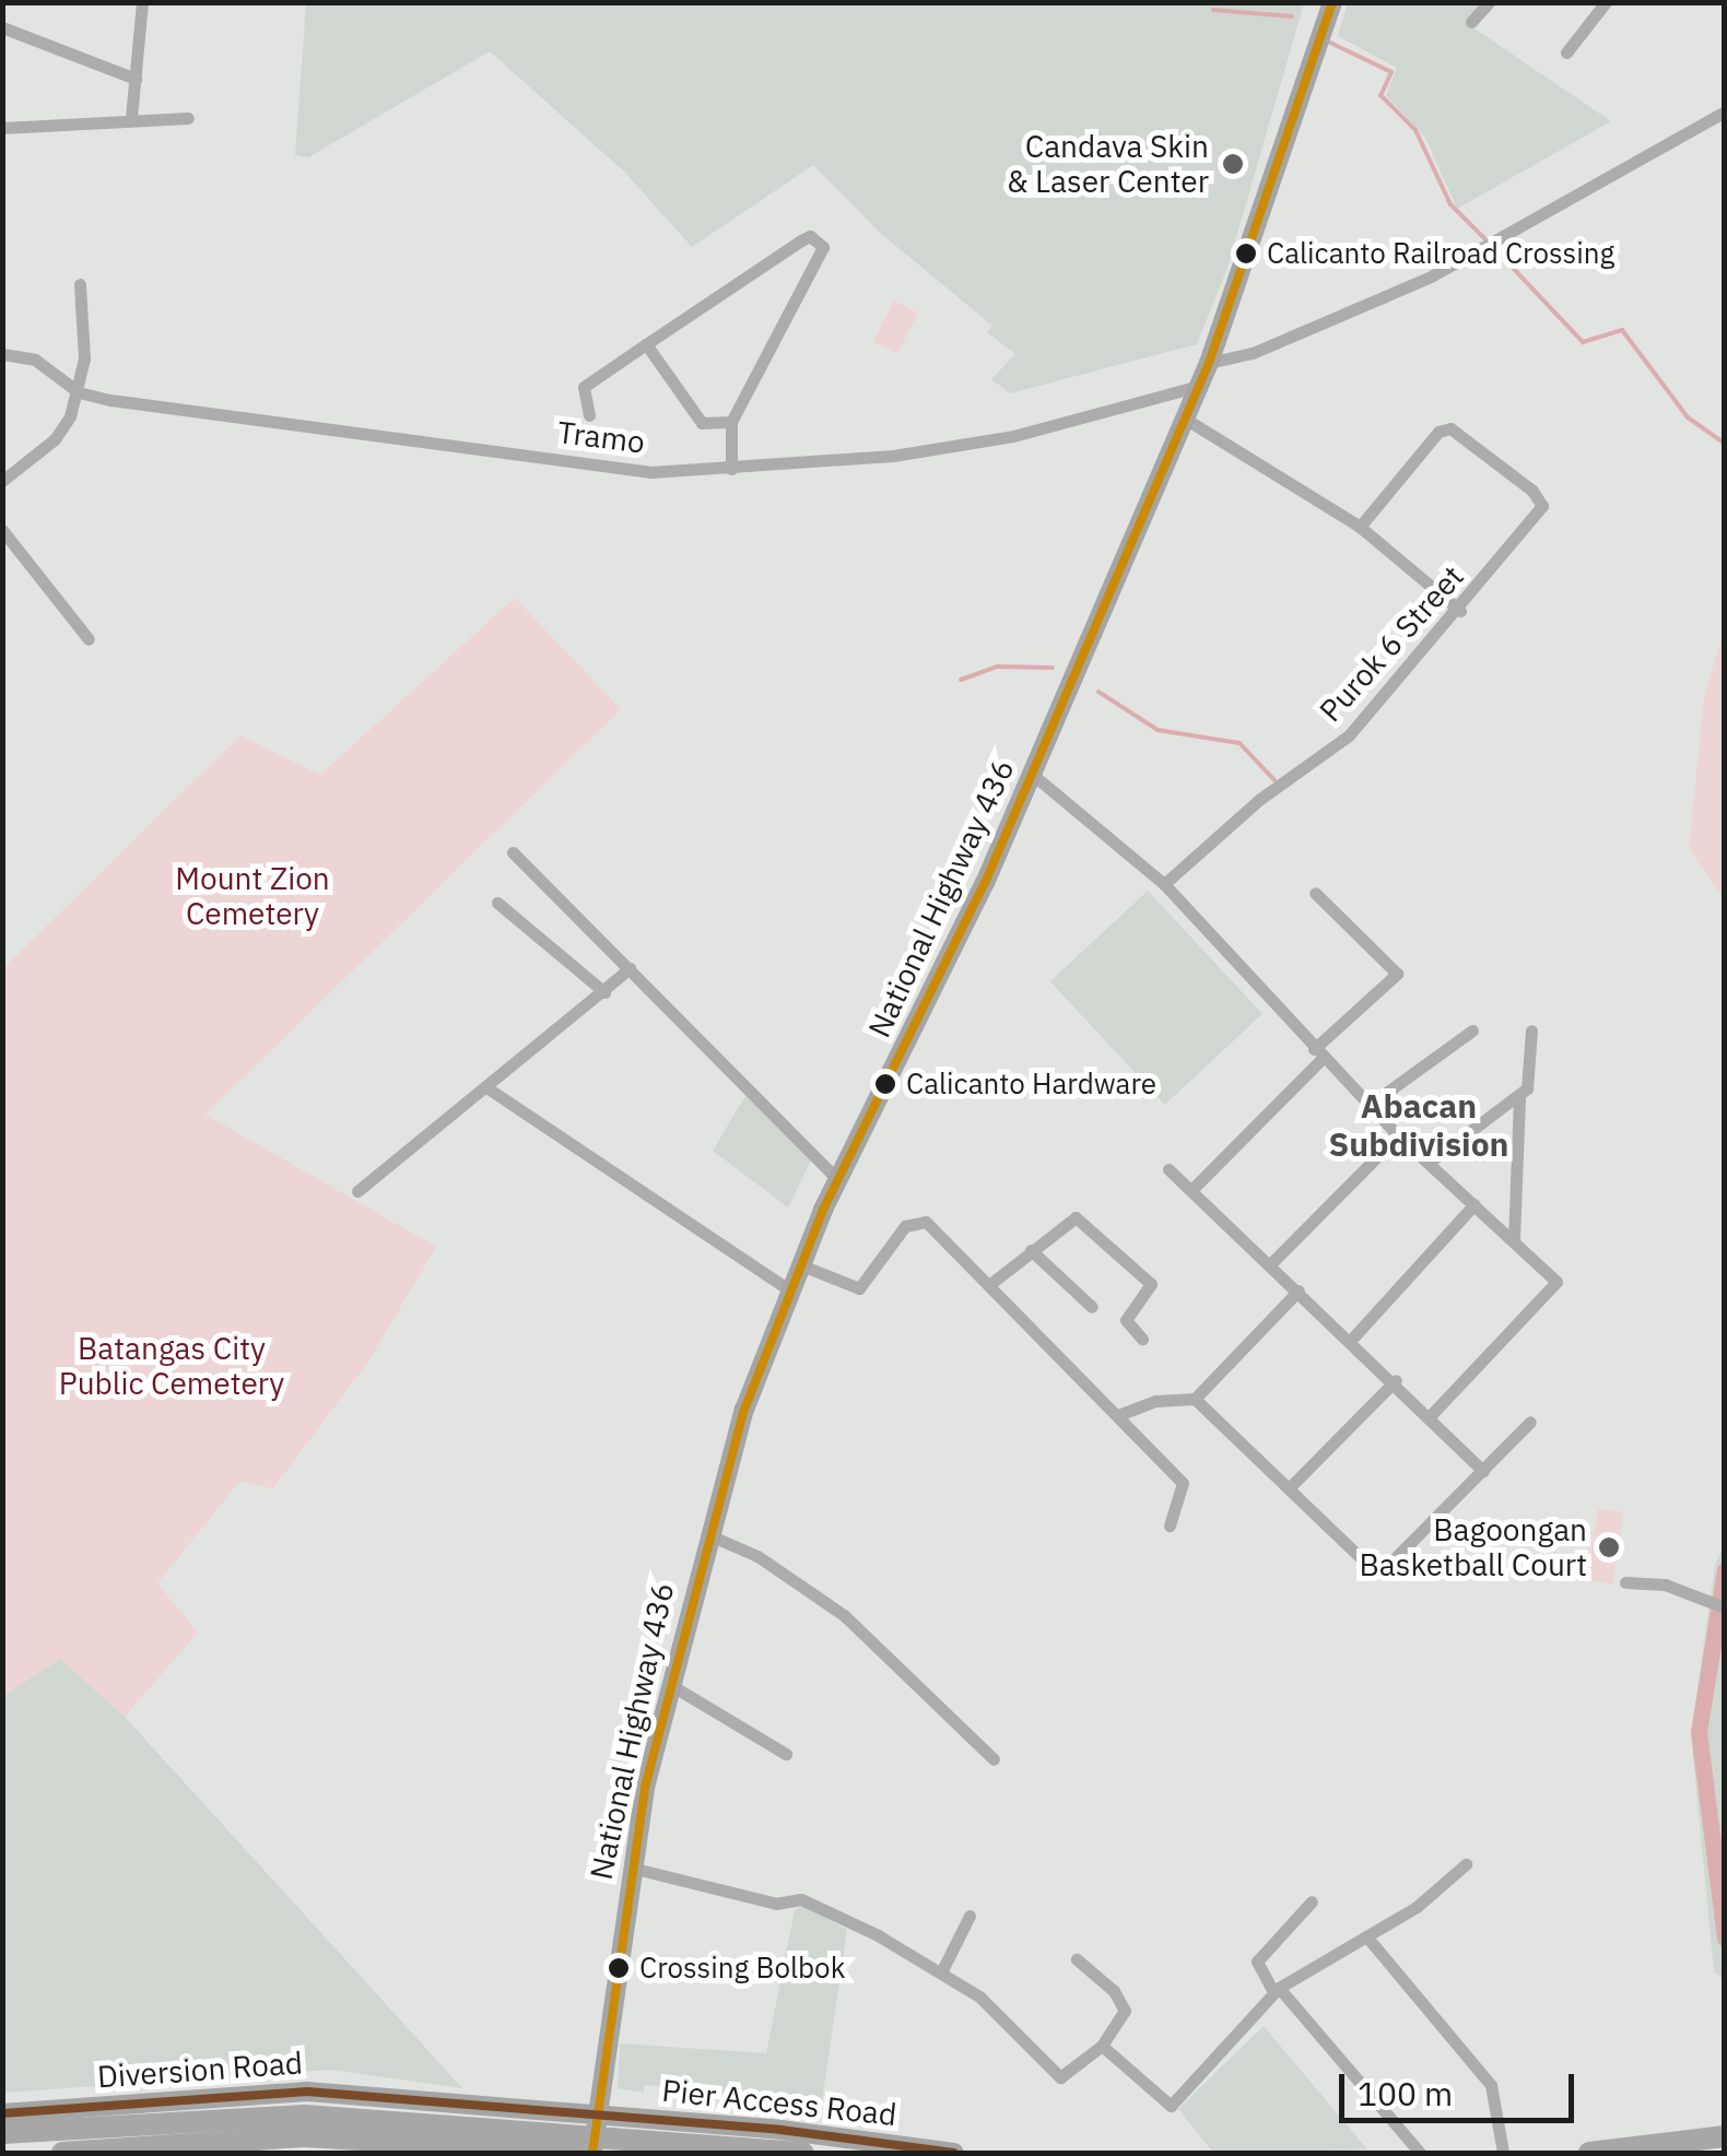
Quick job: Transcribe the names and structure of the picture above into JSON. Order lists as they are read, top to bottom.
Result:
{
  "streets": {
    "main road": ["National Highway 436", "Diversion Road", "Pier Access Road"],
    "street": ["Tramo", "Purok 6 Street"]
  },
  "crossings": [
    ["Tramo", "National Highway 436"],
    ["National Highway 436", "Diversion Road"],
    ["National Highway 436", "Pier Access Road"],
    ["Diversion Road", "Pier Access Road"]
  ],
  "districts": ["Abacan Subdivision"],
  "parks": ["Mount Zion Cemetery", "Batangas City Public Cemetery"],
  "places": [
    "Candava Skin & Laser Center",
    "Calicanto Railroad Crossing",
    "Calicanto Hardware",
    "Bagoongan Basketball Court",
    "Crossing Bolbok"
  ],
  "scale_bar": "100 m"
}
